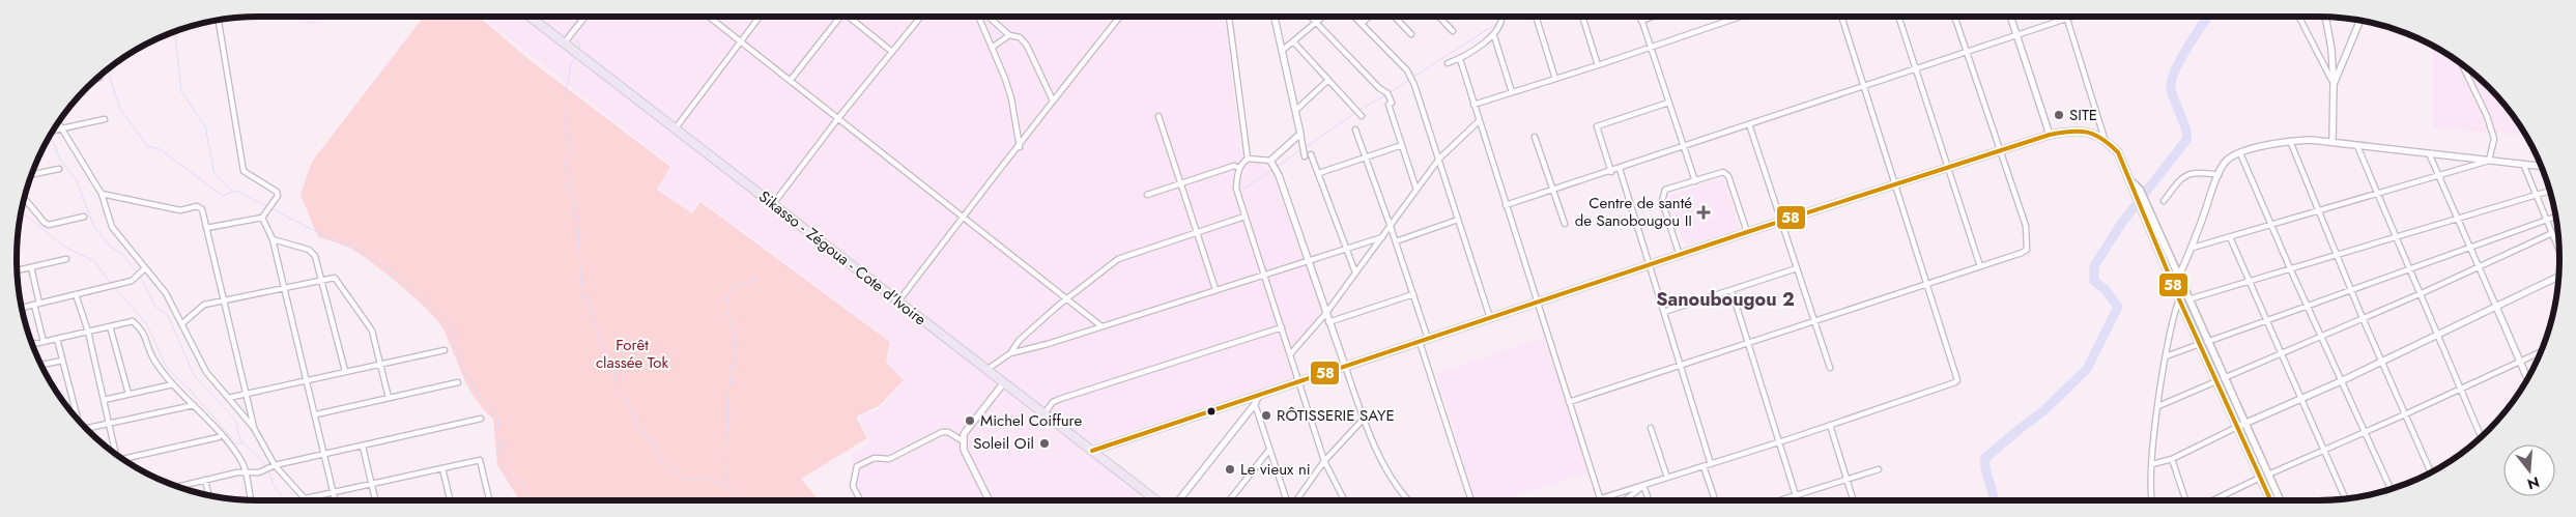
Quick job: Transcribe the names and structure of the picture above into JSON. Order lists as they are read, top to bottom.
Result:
{
  "streets": {
    "highway": ["Sikasso - Zégoua - Cote d'Ivoire"]
  },
  "districts": ["Sanoubougou 2"],
  "parks": ["Forêt classée Tok"],
  "places": {
    "other": [
      "SITE",
      "RÔTISSERIE SAYE",
      "Michel Coiffure",
      "Soleil Oil",
      "Le vieux ni"
    ],
    "health": ["Centre de santé de Sanobougou II"]
  },
  "lines": ["transit line 58"],
  "north": "bottom"
}
